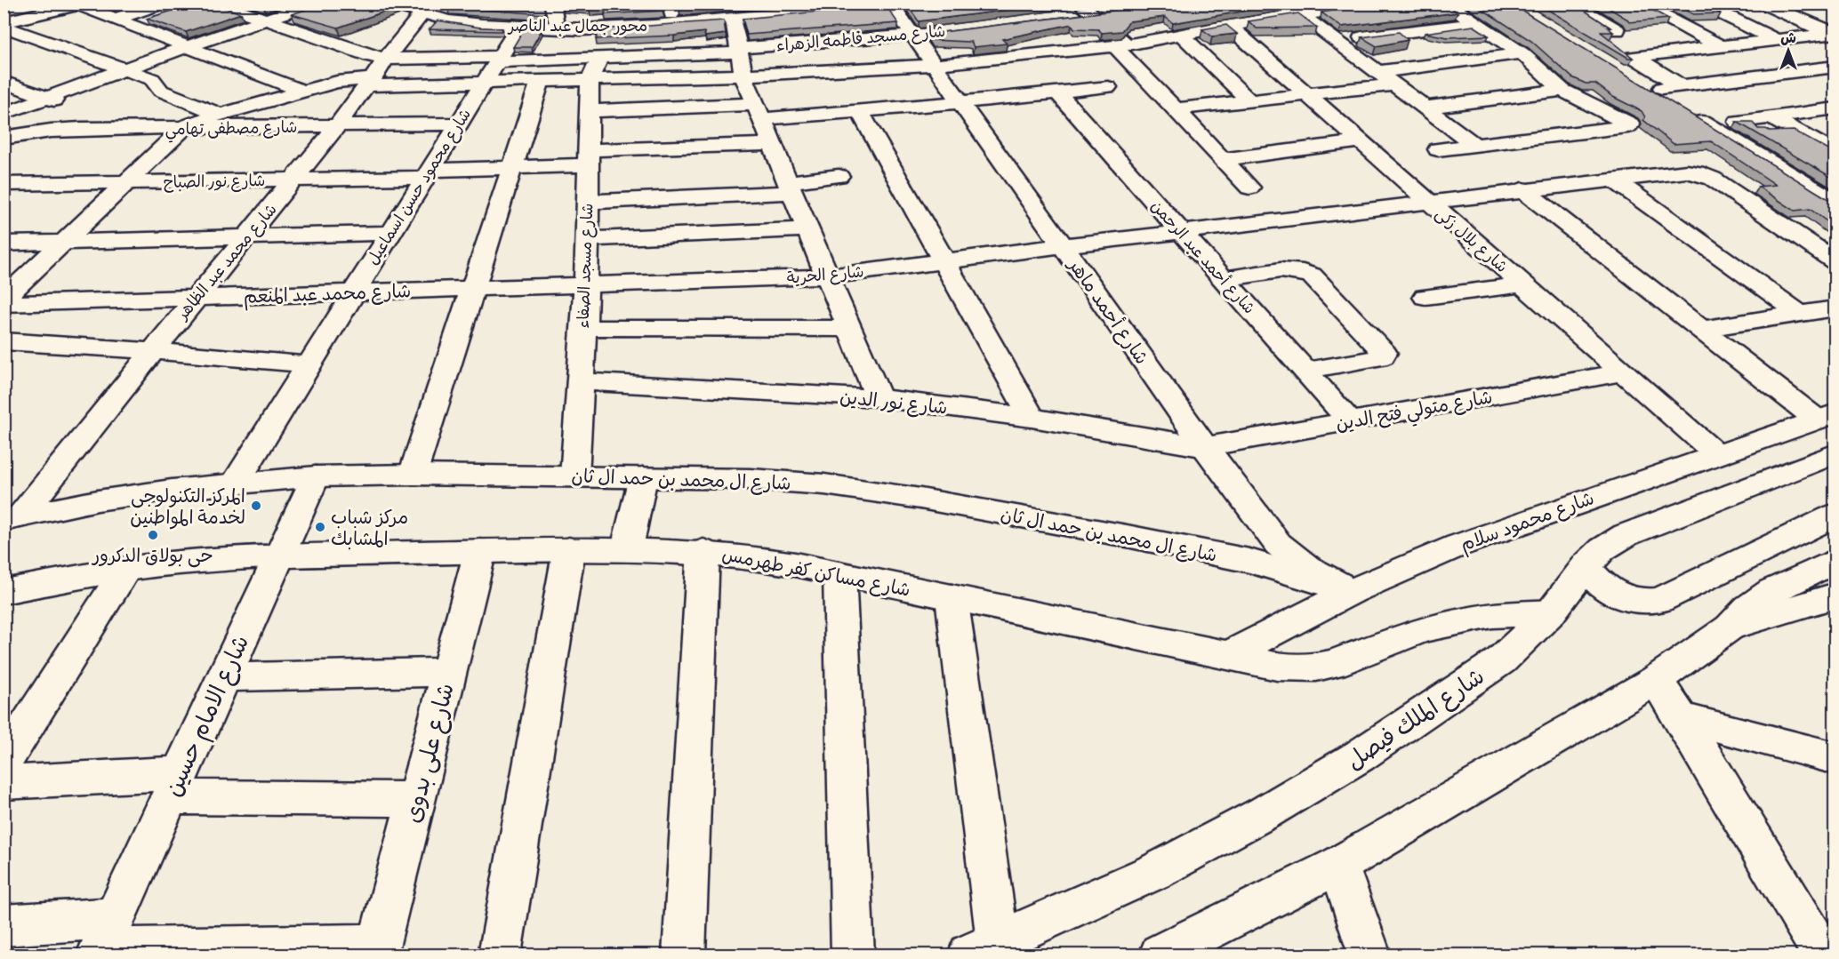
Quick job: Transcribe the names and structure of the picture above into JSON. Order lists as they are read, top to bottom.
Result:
{
  "streets": {
    "street": [
      "محور جمال عبد الناصر",
      "شارع مسجد فاطمه الزهراء",
      "شارع مصطفى تهامي",
      "شارع نور الصباح",
      "شارع محمود حسن اسماعيل",
      "شارع بلال زكى",
      "شارع أحمد عبد الرحمن",
      "شارع محمد عبد الظاهر",
      "شارع مسجد الصفاء",
      "شارع الحرية",
      "شارع محمد عبد المنعم",
      "شارع أحمد ماهر",
      "شارع نور الدين",
      "شارع متولي فتح الدين",
      "شارع ال محمد بن حمد ال ثان",
      "شارع محمود سلام",
      "شارع مساكن كفر طهرمس",
      "شارع الامام حسين",
      "شارع الملك فيصل",
      "شارع على بدوى"
    ]
  },
  "crossings": [
    ["محور جمال عبد الناصر", "شارع محمود حسن اسماعيل"],
    ["محور جمال عبد الناصر", "شارع محمد عبد الظاهر"],
    ["محور جمال عبد الناصر", "شارع أحمد ماهر"],
    ["شارع مسجد فاطمه الزهراء", "شارع محمود حسن اسماعيل"],
    ["شارع مسجد فاطمه الزهراء", "شارع محمد عبد الظاهر"],
    ["شارع مسجد فاطمه الزهراء", "شارع مسجد الصفاء"],
    ["شارع مسجد فاطمه الزهراء", "شارع أحمد ماهر"],
    ["شارع مصطفى تهامي", "شارع محمود حسن اسماعيل"],
    ["شارع مصطفى تهامي", "شارع محمد عبد الظاهر"],
    ["شارع نور الصباح", "شارع محمود حسن اسماعيل"],
    ["شارع نور الصباح", "شارع محمد عبد الظاهر"],
    ["شارع نور الصباح", "شارع مسجد الصفاء"],
    ["شارع محمود حسن اسماعيل", "شارع محمد عبد المنعم"],
    ["شارع محمود حسن اسماعيل", "شارع ال محمد بن حمد ال ثان"],
    ["شارع بلال زكى", "شارع الحرية"],
    ["شارع بلال زكى", "شارع متولي فتح الدين"],
    ["شارع بلال زكى", "شارع محمود سلام"],
    ["شارع أحمد عبد الرحمن", "شارع الحرية"],
    ["شارع أحمد عبد الرحمن", "شارع متولي فتح الدين"],
    ["شارع محمد عبد الظاهر", "شارع محمد عبد المنعم"],
    ["شارع محمد عبد الظاهر", "شارع ال محمد بن حمد ال ثان"],
    ["شارع مسجد الصفاء", "شارع الحرية"],
    ["شارع مسجد الصفاء", "شارع محمد عبد المنعم"],
    ["شارع مسجد الصفاء", "شارع نور الدين"],
    ["شارع مسجد الصفاء", "شارع ال محمد بن حمد ال ثان"],
    ["شارع الحرية", "شارع محمد عبد المنعم"],
    ["شارع الحرية", "شارع أحمد ماهر"],
    ["شارع أحمد ماهر", "شارع نور الدين"],
    ["شارع أحمد ماهر", "شارع متولي فتح الدين"],
    ["شارع أحمد ماهر", "شارع ال محمد بن حمد ال ثان"],
    ["شارع أحمد ماهر", "شارع محمود سلام"],
    ["شارع نور الدين", "شارع متولي فتح الدين"],
    ["شارع ال محمد بن حمد ال ثان", "شارع محمود سلام"],
    ["شارع ال محمد بن حمد ال ثان", "شارع الامام حسين"],
    ["شارع محمود سلام", "شارع مساكن كفر طهرمس"],
    ["شارع مساكن كفر طهرمس", "شارع الامام حسين"],
    ["شارع مساكن كفر طهرمس", "شارع الملك فيصل"],
    ["شارع مساكن كفر طهرمس", "شارع على بدوى"]
  ],
  "places": ["المركز التكنولوجى لخدمة المواطنين", "مركز شباب المشابك", "حى بولاق الدكرور"],
  "north": "top"
}
